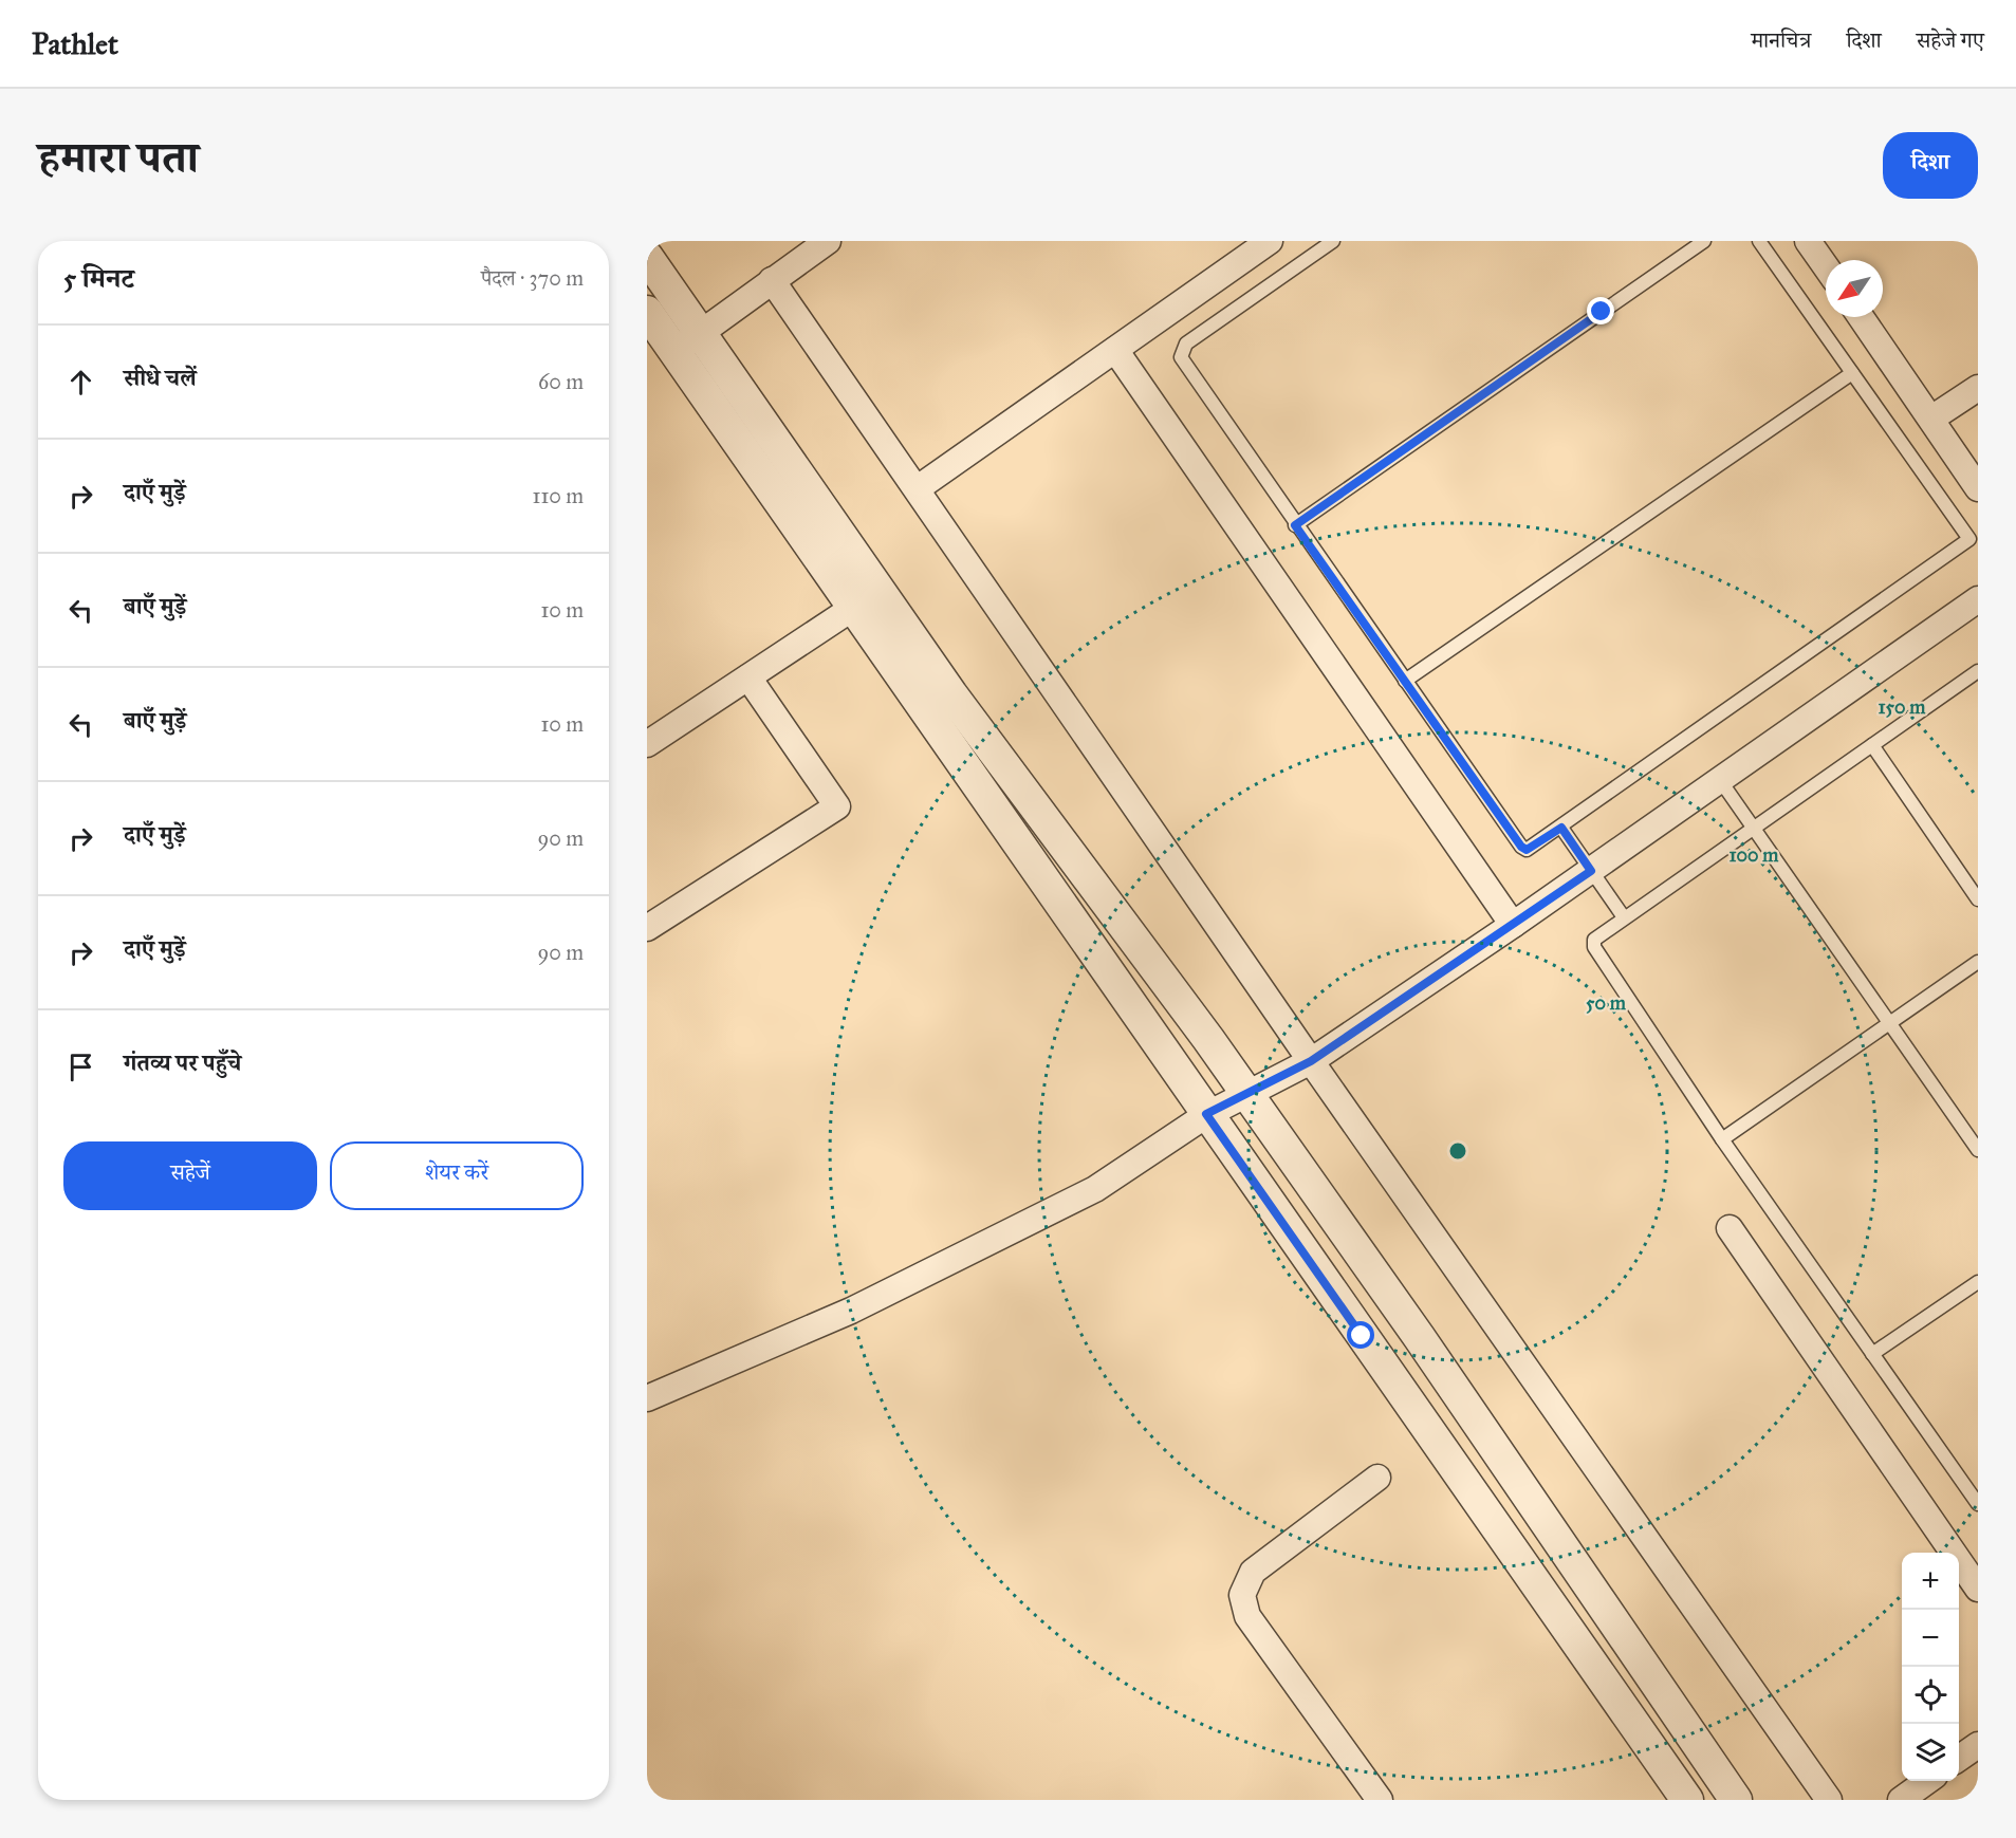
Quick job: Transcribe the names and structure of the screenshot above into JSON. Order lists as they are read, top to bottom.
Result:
{
  "north": "bottom left",
  "page": {
    "header": "Pathlet",
    "nav": ["मानचित्र", "दिशा", "सहेजे गए"],
    "title": "हमारा पता",
    "buttons": [
      "दिशा",
      ["सहेजें", "शेयर करें"]
    ],
    "heading": ["5 मिनट", "पैदल · 370 m"],
    "list": [
      ["सीधे चलें", "60 m"],
      ["दाएँ मुड़ें", "110 m"],
      ["बाएँ मुड़ें", "10 m"],
      ["बाएँ मुड़ें", "10 m"],
      ["दाएँ मुड़ें", "90 m"],
      ["दाएँ मुड़ें", "90 m"],
      "गंतव्य पर पहुँचे"
    ],
    "map_buttons": ["+", "−"]
  },
  "rings": ["150 m", "100 m", "50 m"]
}
